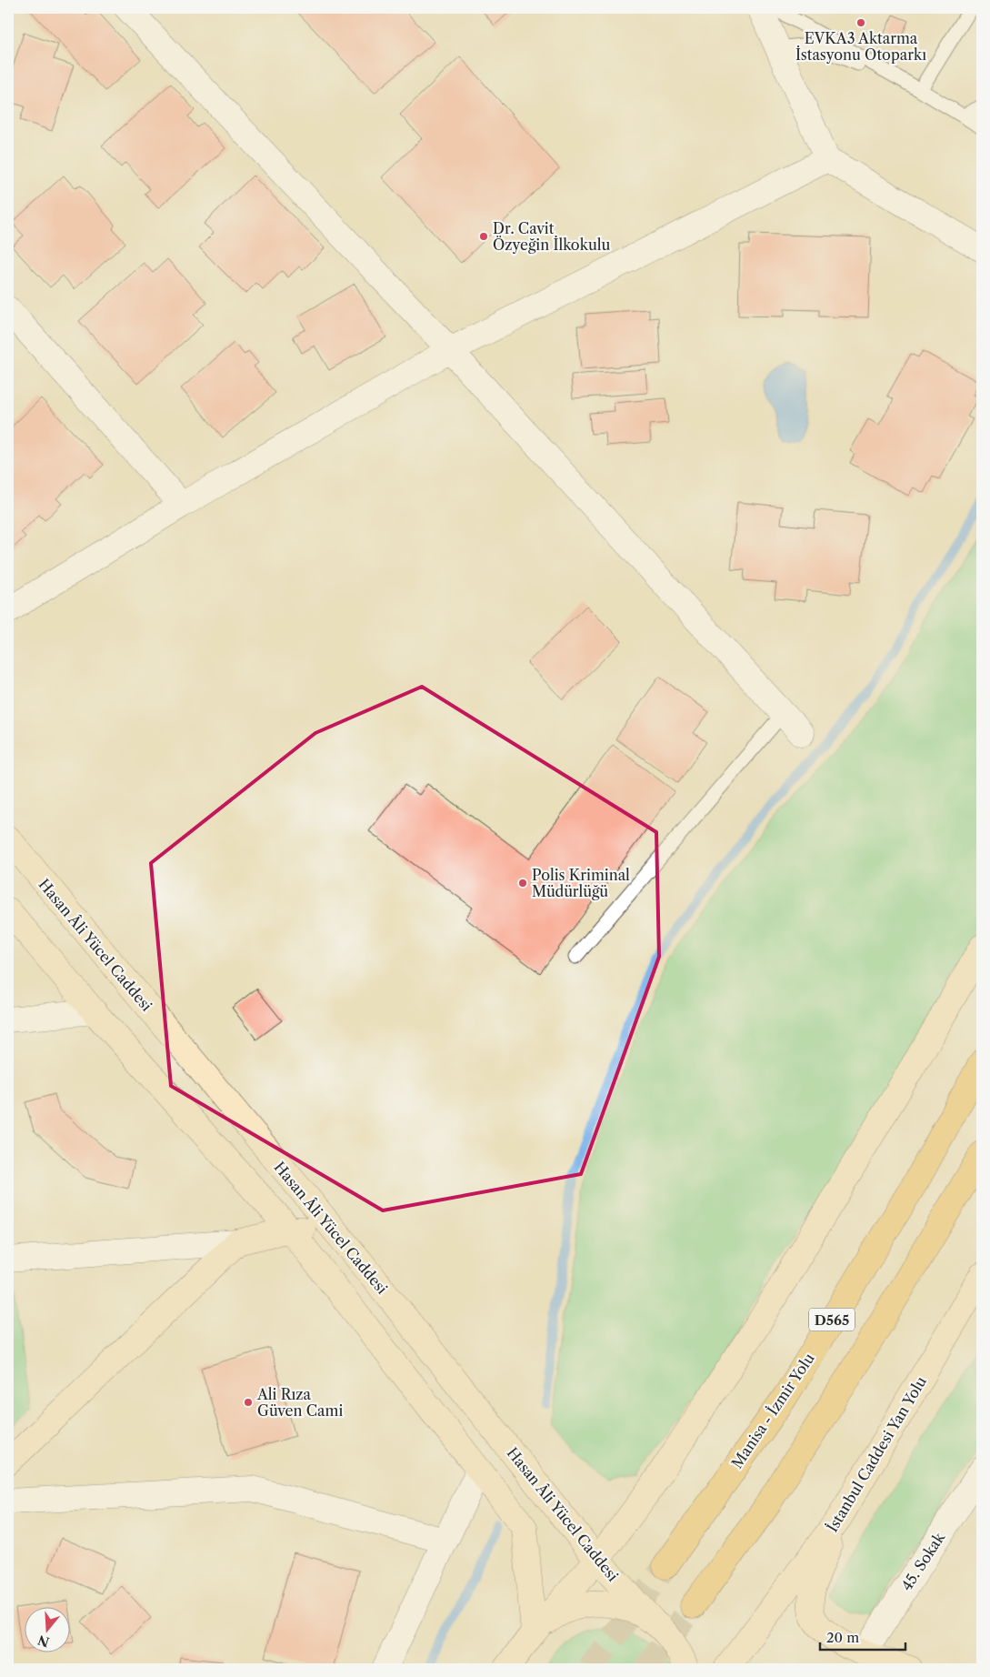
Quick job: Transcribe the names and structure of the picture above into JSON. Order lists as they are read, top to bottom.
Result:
{
  "streets": {
    "highway": ["D565", "Manisa - İzmir Yolu"],
    "main road": ["Hasan Âli Yücel Caddesi", "İstanbul Caddesi Yan Yolu"],
    "street": ["45. Sokak"]
  },
  "places": [
    "EVKA3 Aktarma İstasyonu Otoparkı",
    "Dr. Cavit Özyeğin İlkokulu",
    "Polis Kriminal Müdürlüğü",
    "Ali Rıza Güven Cami"
  ],
  "scale_bar": "20 m",
  "north": "bottom"
}
